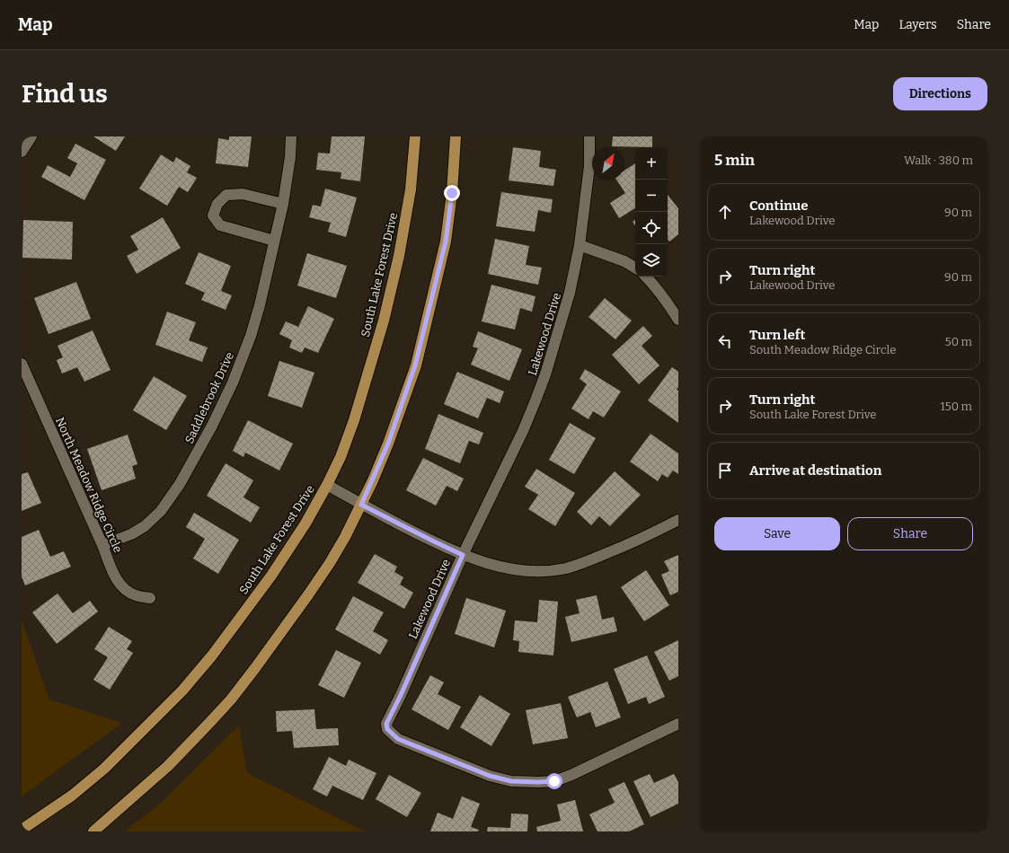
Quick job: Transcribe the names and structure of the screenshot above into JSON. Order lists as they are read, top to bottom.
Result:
{
  "streets": {
    "main road": ["South Lake Forest Drive"],
    "street": ["Lakewood Drive", "Saddlebrook Drive", "North Meadow Ridge Circle"]
  },
  "crossings": [
    ["Saddlebrook Drive", "North Meadow Ridge Circle"]
  ],
  "north": "top right",
  "page": {
    "header": "Map",
    "nav": ["Map", "Layers", "Share"],
    "buttons": [
      "Directions",
      ["Save", "Share"]
    ],
    "title": "Find us",
    "heading": ["5 min", "Walk · 380 m"],
    "map_buttons": ["+", "−"],
    "list": [
      ["Continue", "Lakewood Drive", "90 m"],
      ["Turn right", "Lakewood Drive", "90 m"],
      ["Turn left", "South Meadow Ridge Circle", "50 m"],
      ["Turn right", "South Lake Forest Drive", "150 m"],
      "Arrive at destination"
    ]
  }
}
